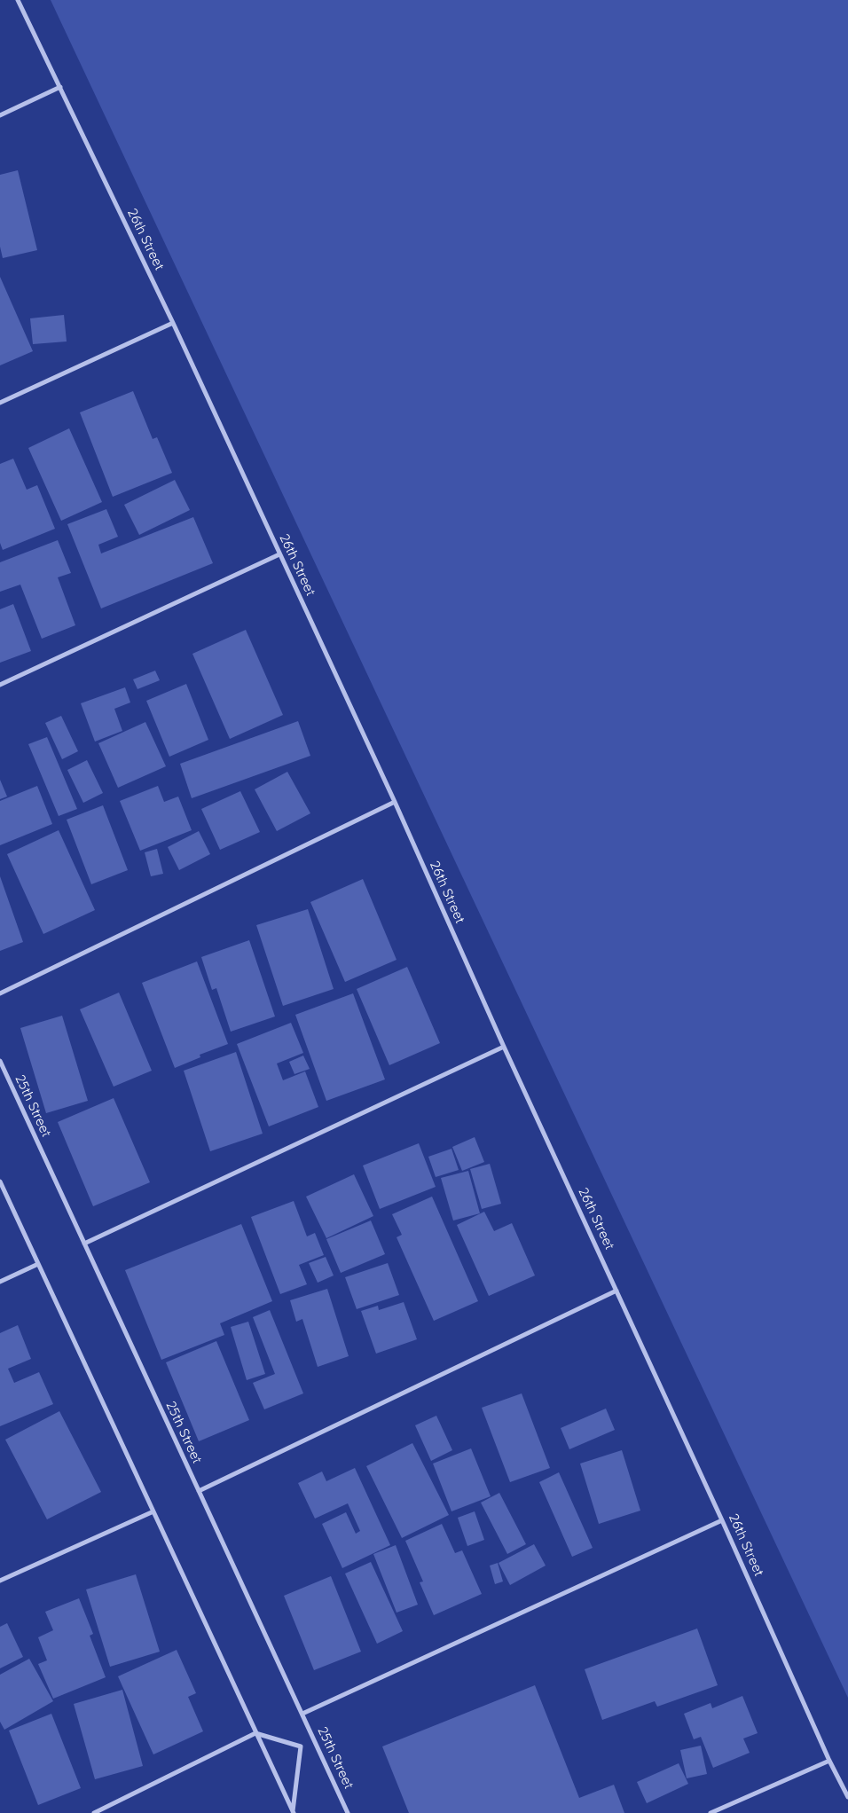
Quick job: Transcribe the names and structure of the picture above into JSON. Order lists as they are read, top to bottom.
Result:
{
  "streets": {
    "street": ["26th Street", "25th Street"]
  }
}
